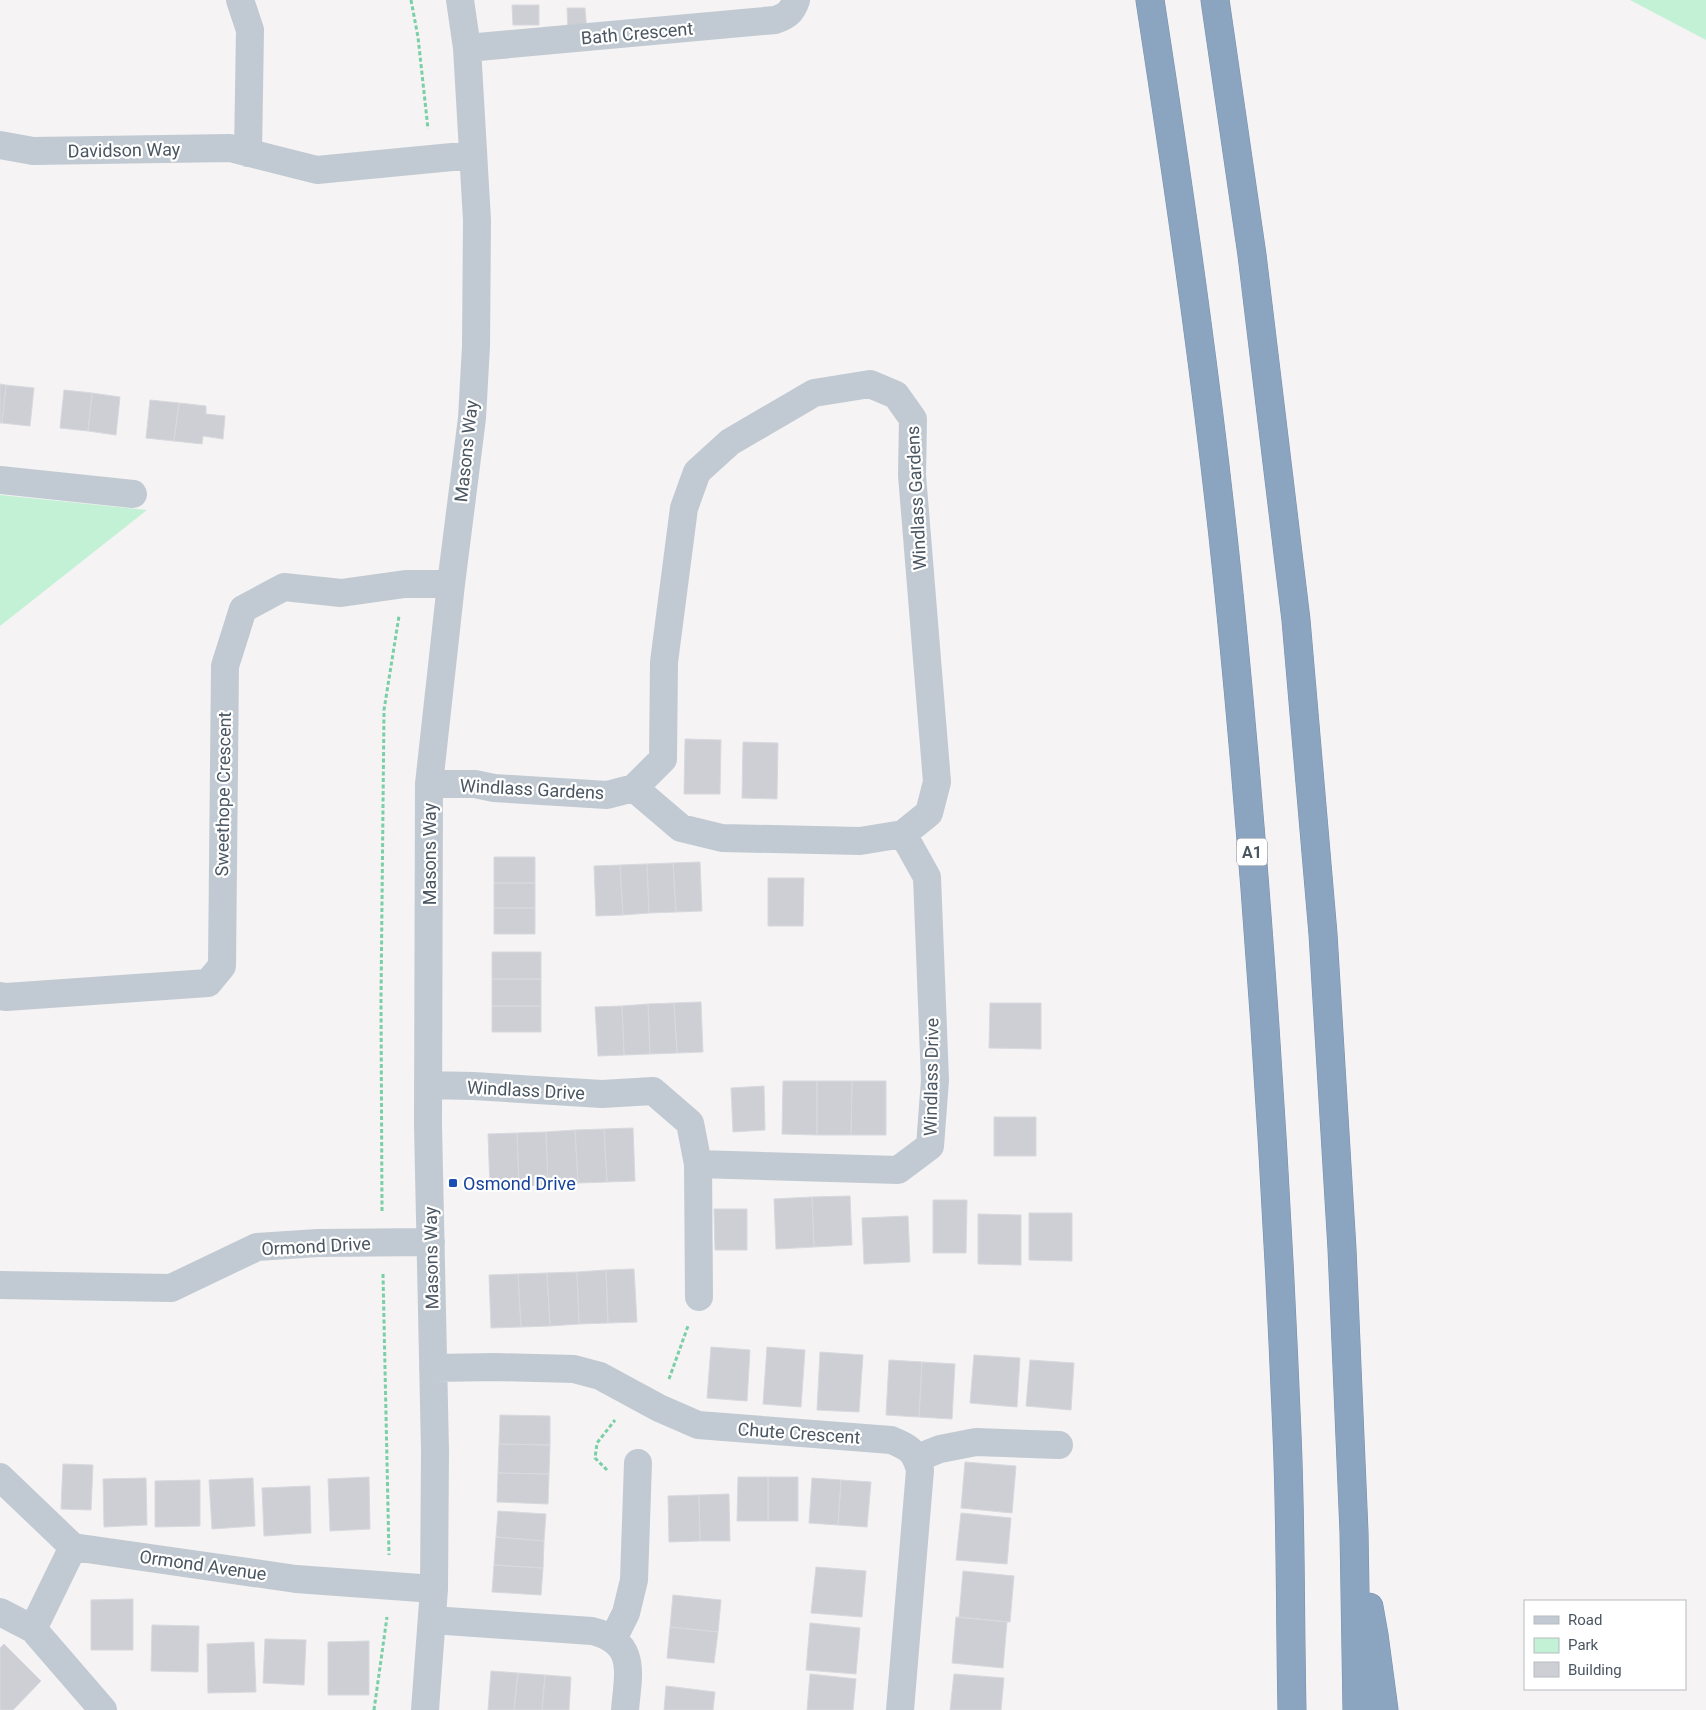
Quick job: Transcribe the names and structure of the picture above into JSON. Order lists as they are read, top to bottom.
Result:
{
  "streets": {
    "highway": ["A1"],
    "street": [
      "Bath Crescent",
      "Davidson Way",
      "Masons Way",
      "Windlass Gardens",
      "Sweethope Crescent",
      "Windlass Drive",
      "Ormond Drive",
      "Chute Crescent",
      "Ormond Avenue"
    ]
  },
  "crossings": [
    ["Bath Crescent", "Masons Way"],
    ["Davidson Way", "Masons Way"],
    ["Masons Way", "Windlass Gardens"],
    ["Masons Way", "Sweethope Crescent"],
    ["Masons Way", "Windlass Drive"],
    ["Masons Way", "Ormond Drive"],
    ["Masons Way", "Chute Crescent"],
    ["Masons Way", "Ormond Avenue"],
    ["Windlass Gardens", "Windlass Drive"]
  ],
  "places": {
    "transit": ["Osmond Drive"]
  },
  "legend": ["Road", "Park", "Building"]
}
